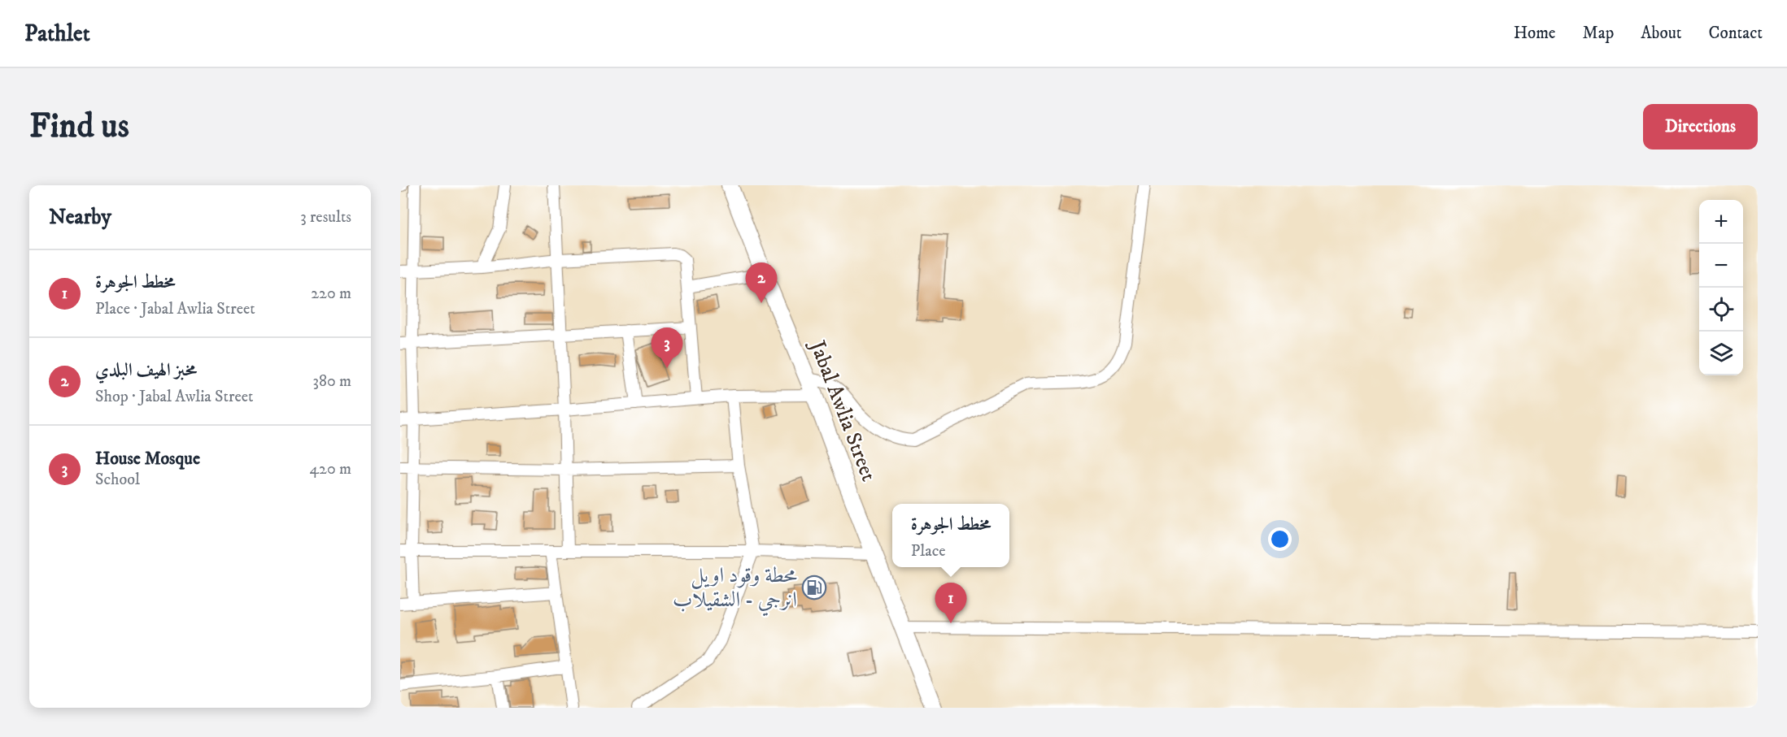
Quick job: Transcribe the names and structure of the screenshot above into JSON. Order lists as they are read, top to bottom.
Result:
{
  "streets": {
    "highway": ["Jabal Awlia Street"]
  },
  "places": {
    "fuel station": ["محطة وقود اويل انرجي - الشقيلاب"]
  },
  "page": {
    "header": "Pathlet",
    "nav": [
      "Home",
      "Map",
      "About",
      "Contact"
    ],
    "buttons": "Directions",
    "title": "Find us",
    "heading": ["Nearby", "3 results"],
    "map_buttons": ["+", "−"],
    "list": [
      {
        "mark": "1",
        "name": "مخطط الجوهرة",
        "note": "Place · Jabal Awlia Street",
        "value": "220 m"
      },
      {
        "mark": "2",
        "name": "مخبز الهيف البلدي",
        "note": "Shop · Jabal Awlia Street",
        "value": "380 m"
      },
      {
        "mark": "3",
        "name": "House Mosque",
        "note": "School",
        "value": "420 m"
      }
    ],
    "pins": ["2", "3", "1"],
    "popup": ["مخطط الجوهرة", "Place"]
  }
}
